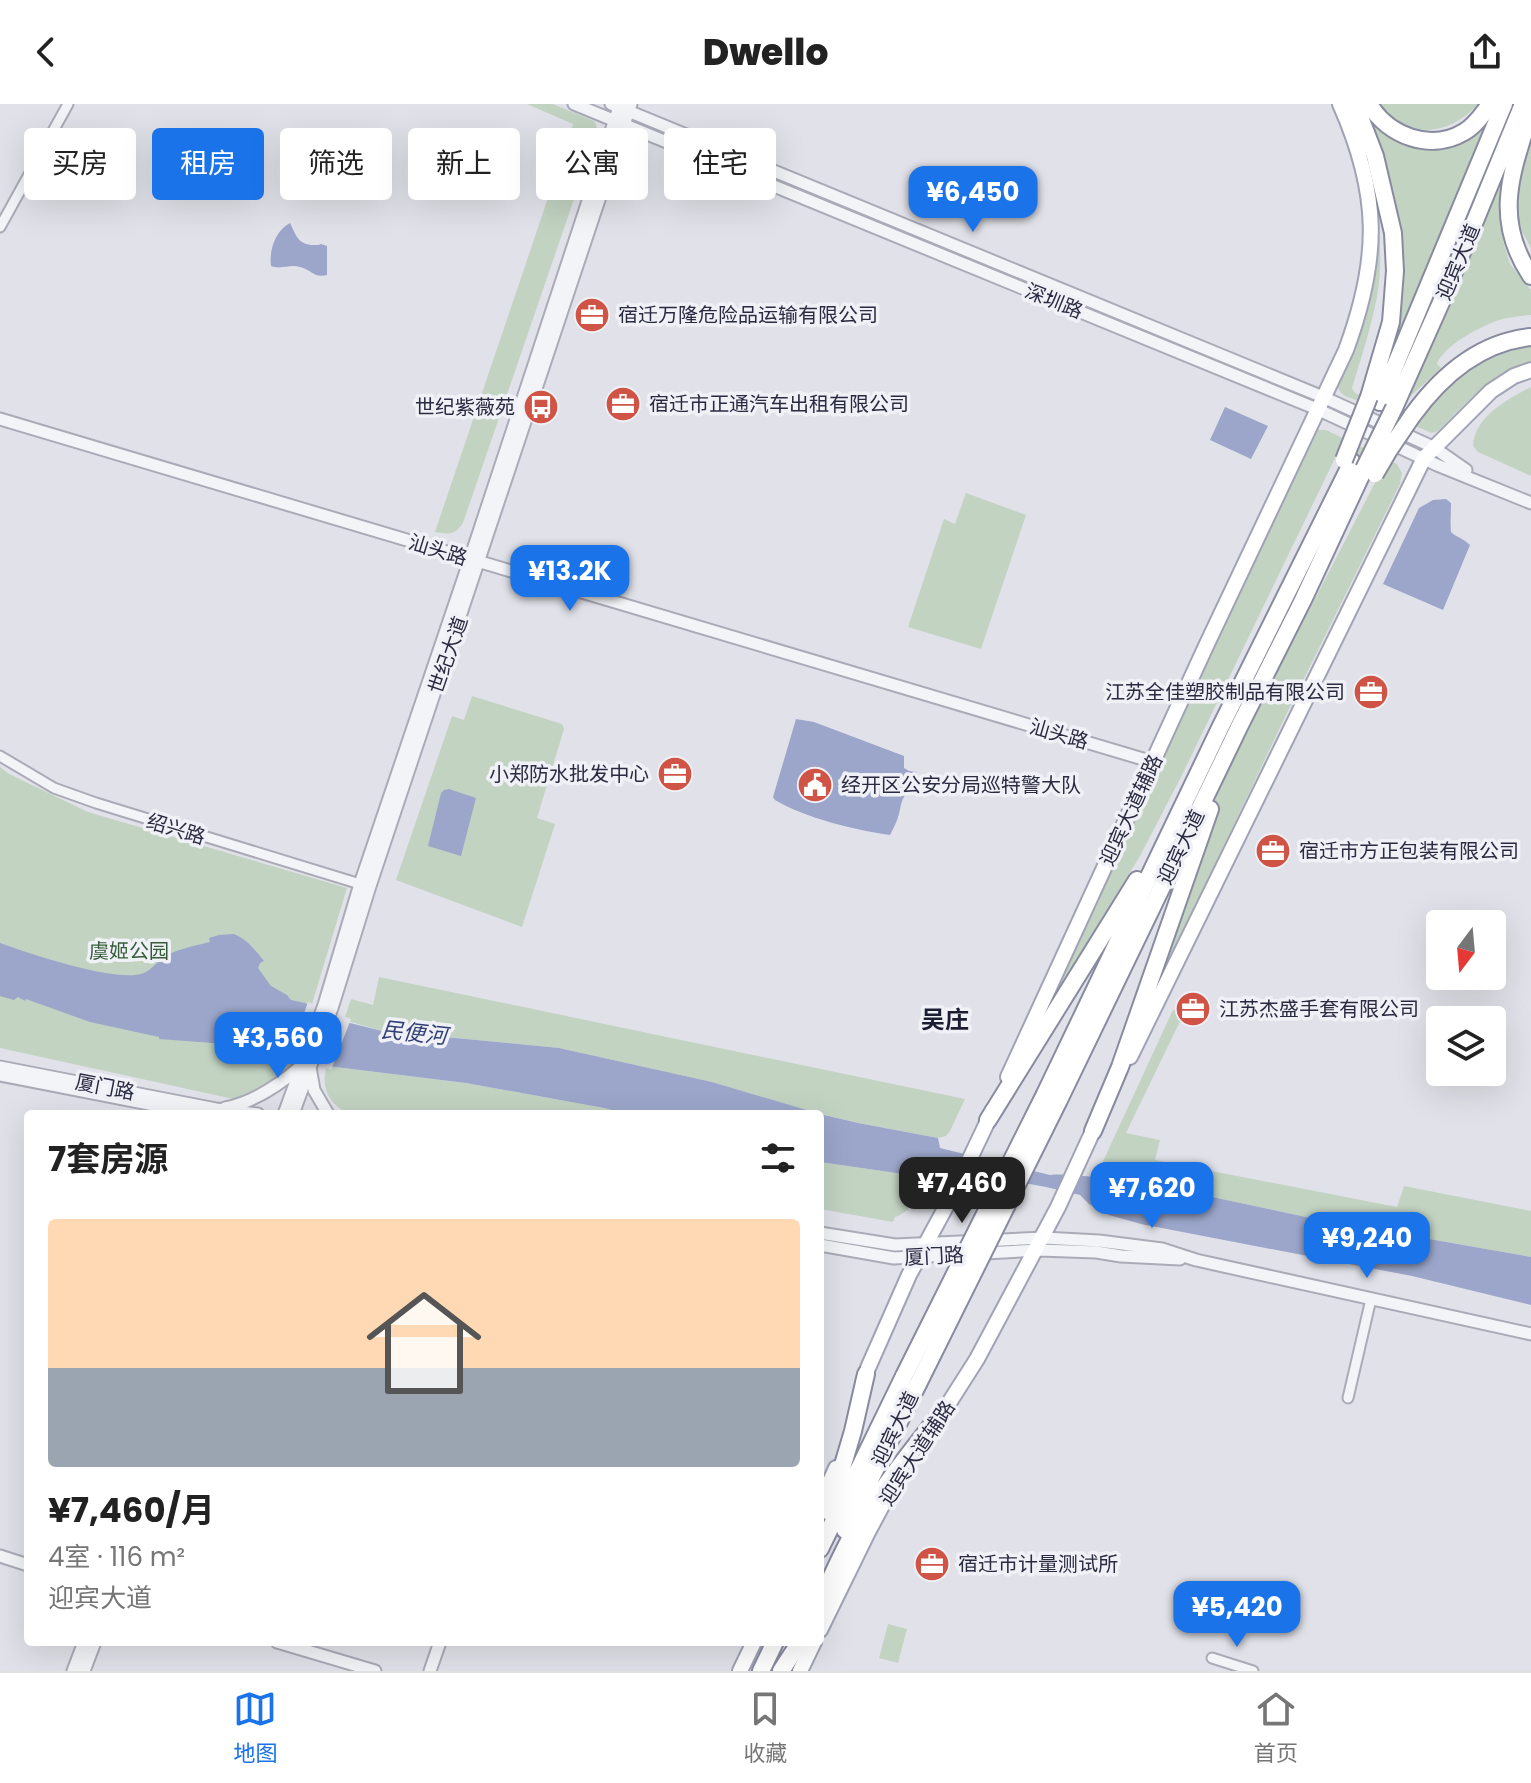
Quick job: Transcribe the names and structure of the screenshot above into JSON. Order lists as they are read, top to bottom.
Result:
{
  "streets": {
    "highway": ["迎宾大道"],
    "main road": ["迎宾大道辅路"],
    "street": [
      "深圳路",
      "汕头路",
      "世纪大道",
      "绍兴路",
      "厦门路"
    ]
  },
  "crossings": [
    ["深圳路", "世纪大道"],
    ["深圳路", "迎宾大道辅路"],
    ["汕头路", "世纪大道"],
    ["汕头路", "迎宾大道辅路"],
    ["世纪大道", "绍兴路"],
    ["迎宾大道辅路", "厦门路"]
  ],
  "districts": ["吴庄"],
  "water": ["民便河"],
  "parks": ["虞姬公园"],
  "places": {
    "office": [
      "宿迁万隆危险品运输有限公司",
      "宿迁市正通汽车出租有限公司",
      "江苏全佳塑胶制品有限公司",
      "小郑防水批发中心",
      "宿迁市方正包装有限公司",
      "江苏杰盛手套有限公司",
      "宿迁市计量测试所"
    ],
    "bus stop": ["世纪紫薇苑"],
    "public building": ["经开区公安分局巡特警大队"]
  },
  "north": "bottom",
  "page": {
    "header": "Dwello",
    "chip": [
      "买房",
      "租房",
      "筛选",
      "新上",
      "公寓",
      "住宅"
    ],
    "price": [
      "¥6,450",
      "¥13.2K",
      "¥3,560",
      "¥7,460",
      "¥7,620",
      "¥9,240",
      "¥5,420"
    ],
    "heading": "7套房源",
    "list": [
      {
        "name": "¥7,460/月",
        "note": "4室 · 116 m² · 迎宾大道"
      }
    ],
    "tabs": ["地图", "收藏", "首页"]
  }
}
